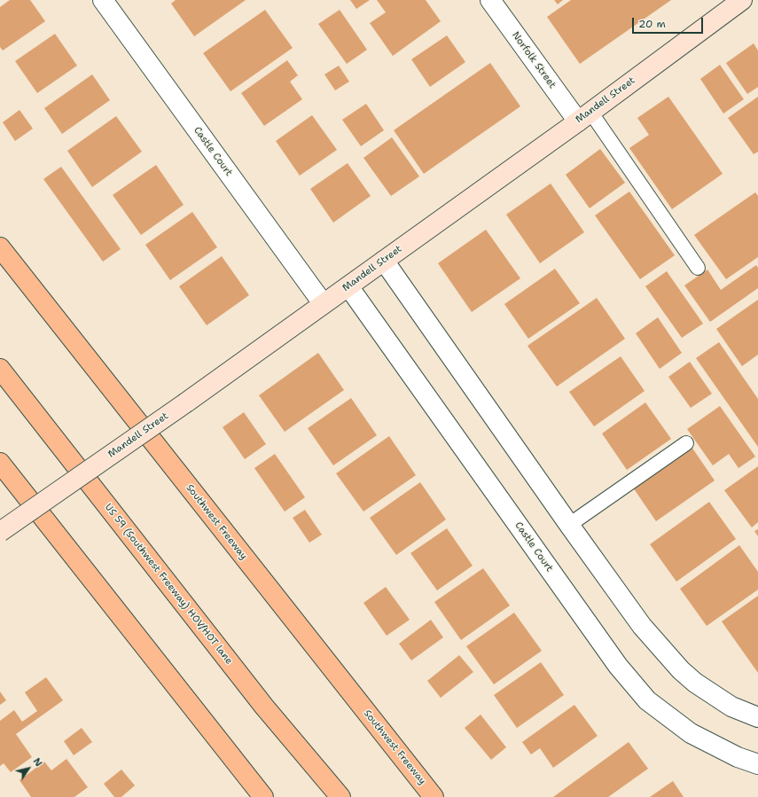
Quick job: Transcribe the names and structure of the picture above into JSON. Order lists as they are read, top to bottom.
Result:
{
  "streets": {
    "highway": ["Southwest Freeway", "US 59 (Southwest Freeway) HOV/HOT lane"],
    "street": ["Norfolk Street", "Mandell Street", "Castle Court"]
  },
  "crossings": [
    ["Norfolk Street", "Mandell Street"],
    ["Mandell Street", "Castle Court"]
  ],
  "scale_bar": "20 m",
  "north": "top right"
}
